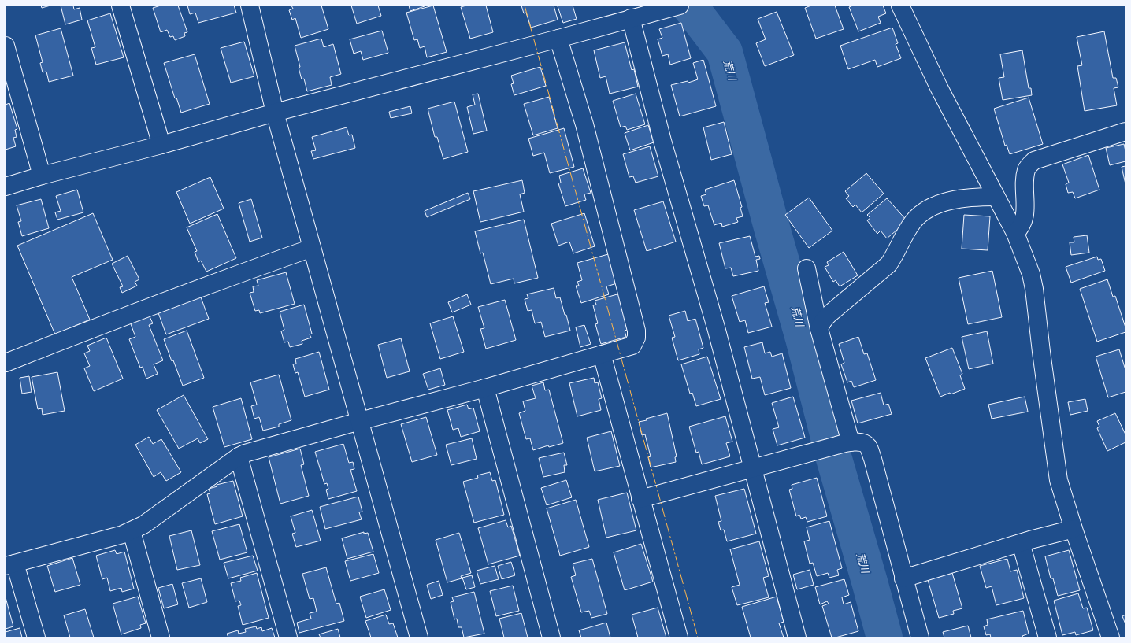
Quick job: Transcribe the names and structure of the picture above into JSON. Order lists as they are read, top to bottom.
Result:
{
  "water": ["荒川"]
}
